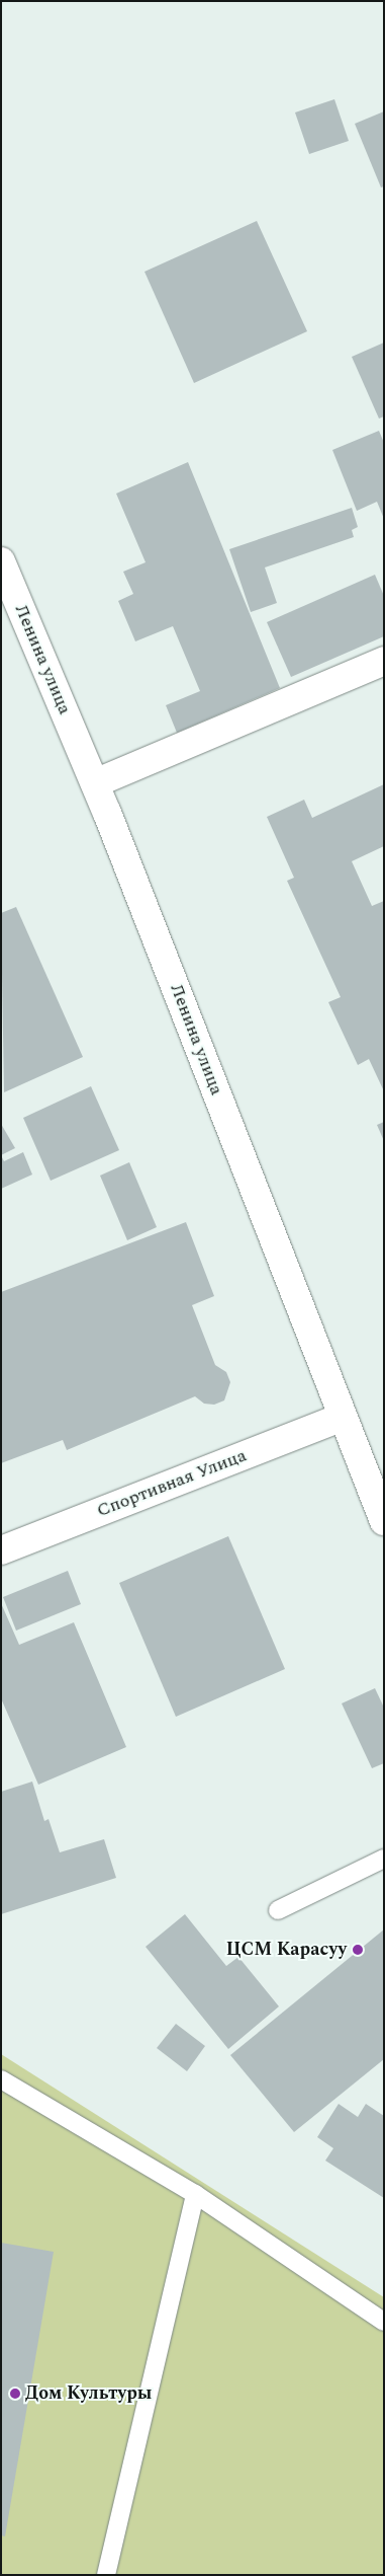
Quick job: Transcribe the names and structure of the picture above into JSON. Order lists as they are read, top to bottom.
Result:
{
  "streets": {
    "main road": ["Ленина улица", "Спортивная Улица"]
  },
  "crossings": [
    ["Ленина улица", "Спортивная Улица"]
  ],
  "places": ["ЦСМ Карасуу", "Дом Культуры"]
}
